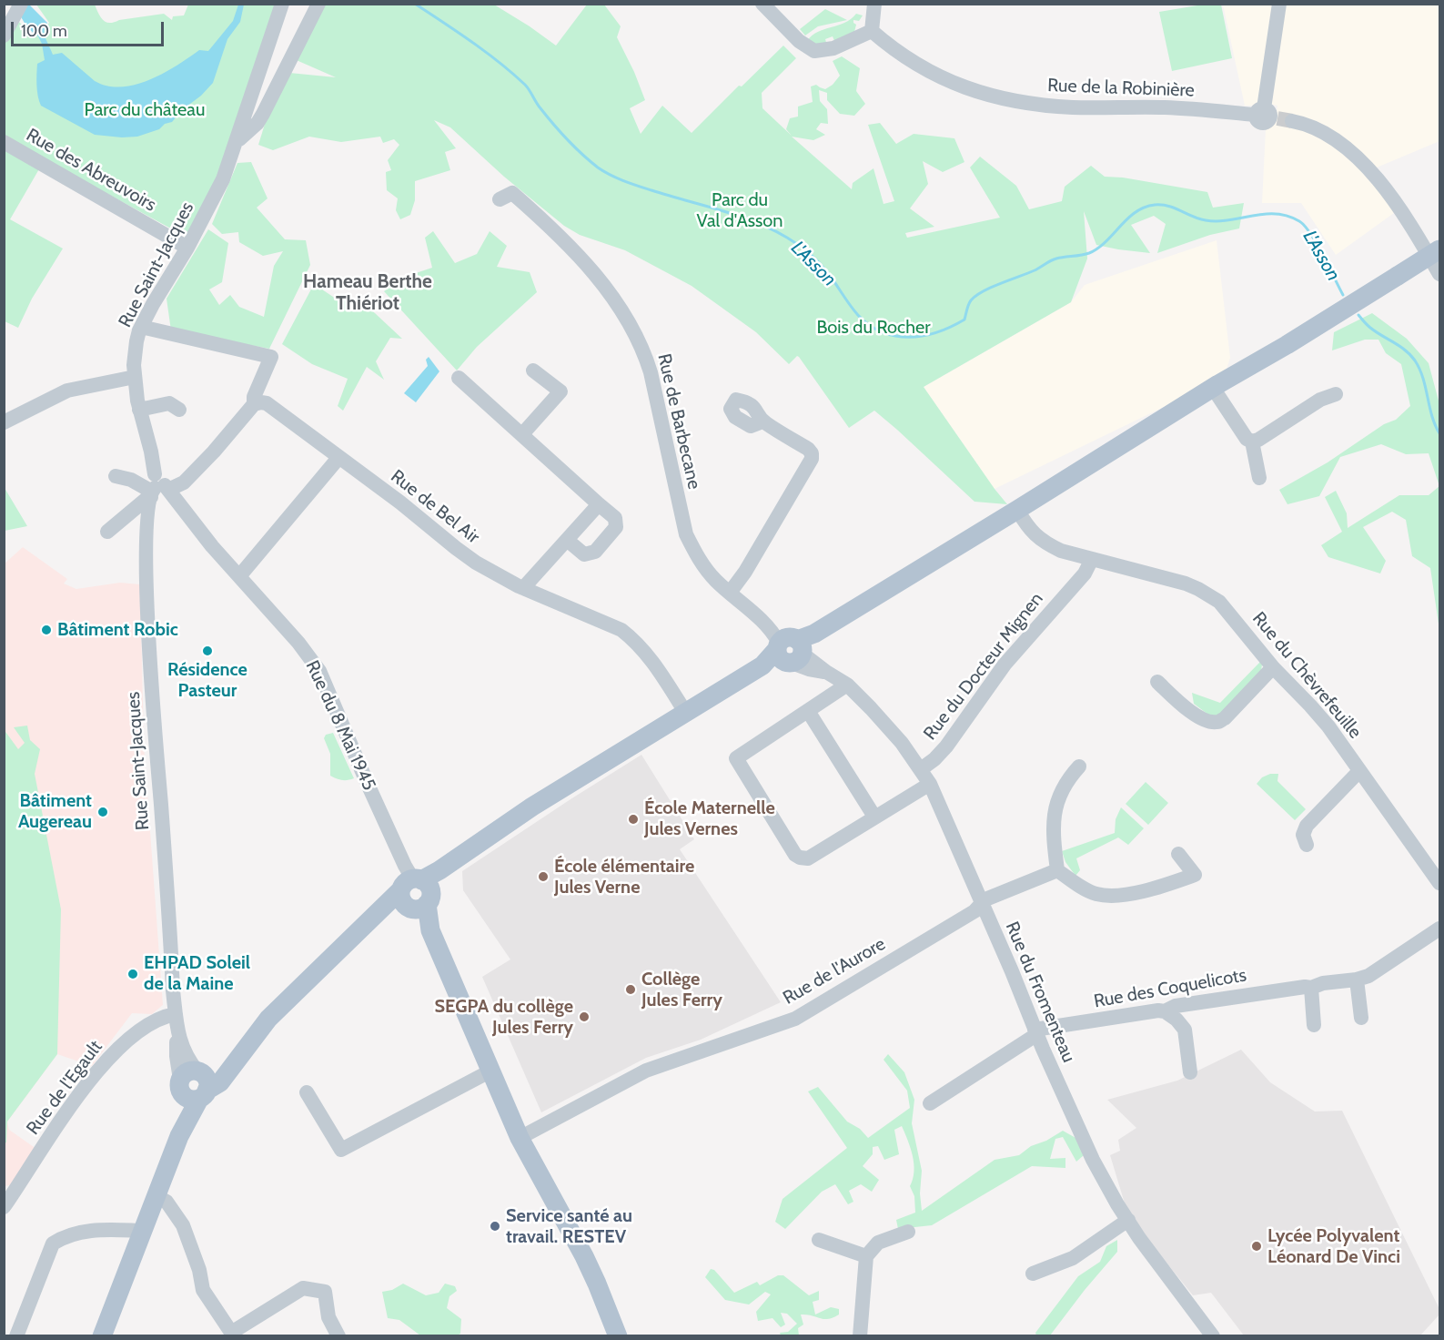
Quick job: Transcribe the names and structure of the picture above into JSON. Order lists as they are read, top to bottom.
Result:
{
  "streets": {
    "main road": ["Rue du 8 Mai 1945"],
    "street": [
      "Rue de la Robinière",
      "Rue des Abreuvoirs",
      "Rue Saint-Jacques",
      "Rue de Barbecane",
      "Rue de Bel Air",
      "Rue du Docteur Mignen",
      "Rue du Chèvrefeuille",
      "Rue de l'Aurore",
      "Rue des Coquelicots",
      "Rue du Fromenteau",
      "Rue de l'Egault"
    ]
  },
  "crossings": [
    ["Rue des Abreuvoirs", "Rue Saint-Jacques"],
    ["Rue Saint-Jacques", "Rue du 8 Mai 1945"],
    ["Rue Saint-Jacques", "Rue de l'Egault"],
    ["Rue de Barbecane", "Rue du Fromenteau"],
    ["Rue du Docteur Mignen", "Rue du Chèvrefeuille"],
    ["Rue du Docteur Mignen", "Rue du Fromenteau"],
    ["Rue du 8 Mai 1945", "Rue de l'Aurore"],
    ["Rue de l'Aurore", "Rue du Fromenteau"],
    ["Rue des Coquelicots", "Rue du Fromenteau"]
  ],
  "districts": ["Hameau Berthe Thiériot"],
  "water": ["L'Asson"],
  "parks": ["Parc du château", "Parc du Val d'Asson", "Bois du Rocher"],
  "places": [
    "Bâtiment Robic",
    "Résidence Pasteur",
    "Bâtiment Augereau",
    "École Maternelle Jules Vernes",
    "École élémentaire Jules Verne",
    "EHPAD Soleil de la Maine",
    "Collège Jules Ferry",
    "SEGPA du collège Jules Ferry",
    "Service santé au travail. RESTEV",
    "Lycée Polyvalent Léonard De Vinci"
  ],
  "scale_bar": "100 m"
}
